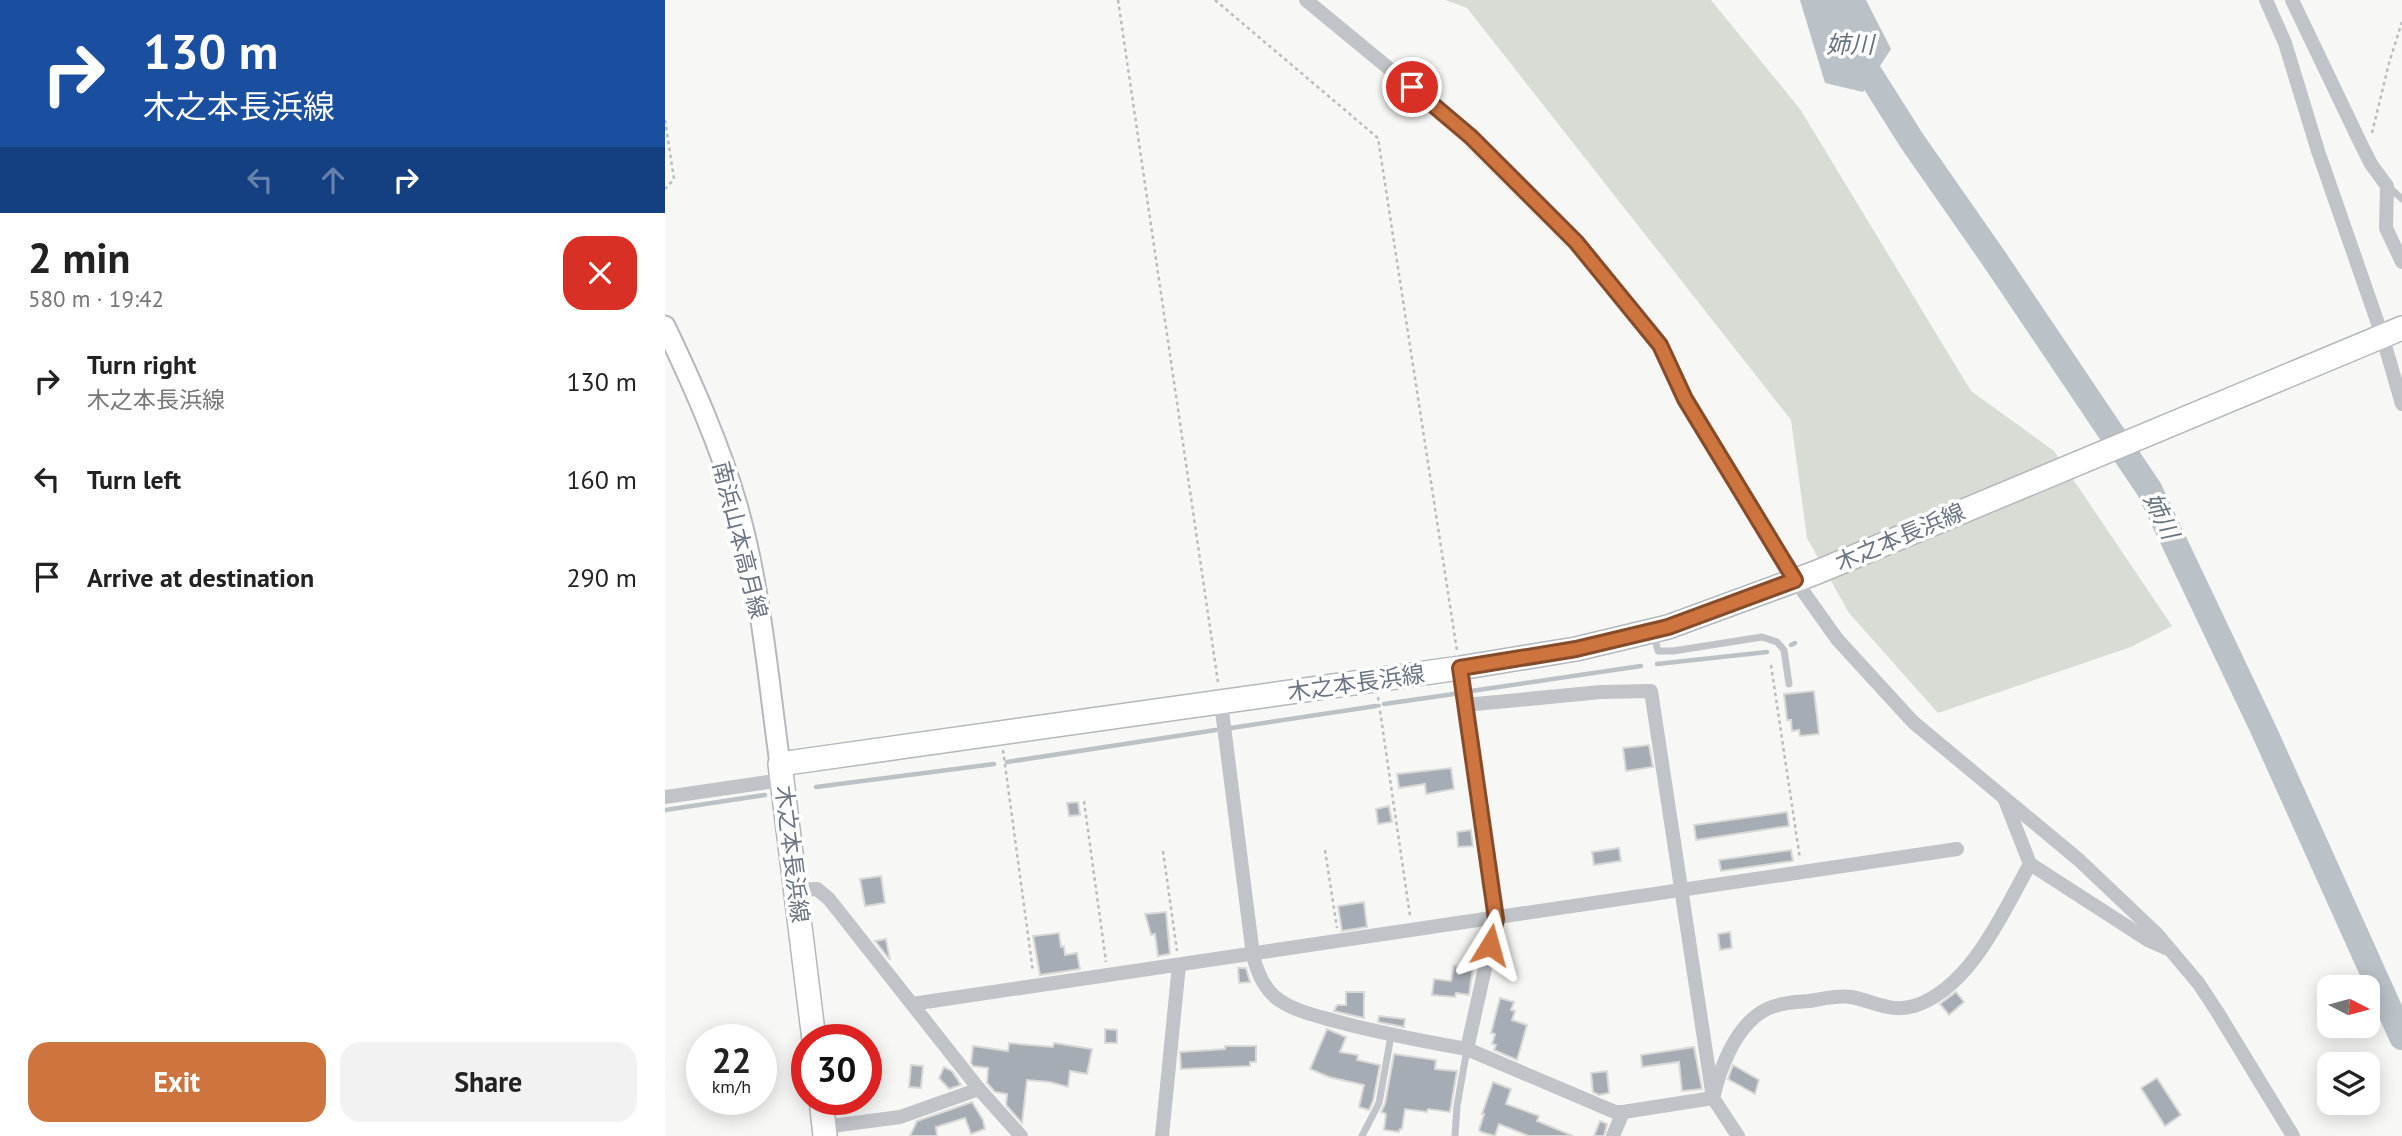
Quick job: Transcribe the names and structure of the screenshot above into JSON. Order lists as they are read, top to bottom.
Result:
{
  "streets": {
    "main road": ["木之本長浜線", "南浜山本高月線"]
  },
  "crossings": [
    ["木之本長浜線", "南浜山本高月線"]
  ],
  "water": ["姉川"],
  "north": "right",
  "page": {
    "turn": ["130 m", "木之本長浜線"],
    "heading": ["2 min", "580 m · 19:42"],
    "list": [
      {
        "name": "Turn right",
        "note": "木之本長浜線",
        "value": "130 m"
      },
      {
        "name": "Turn left",
        "value": "160 m"
      },
      {
        "name": "Arrive at destination",
        "value": "290 m"
      }
    ],
    "speed": "22 km/h",
    "limit": "30",
    "buttons": ["Exit", "Share"]
  }
}
